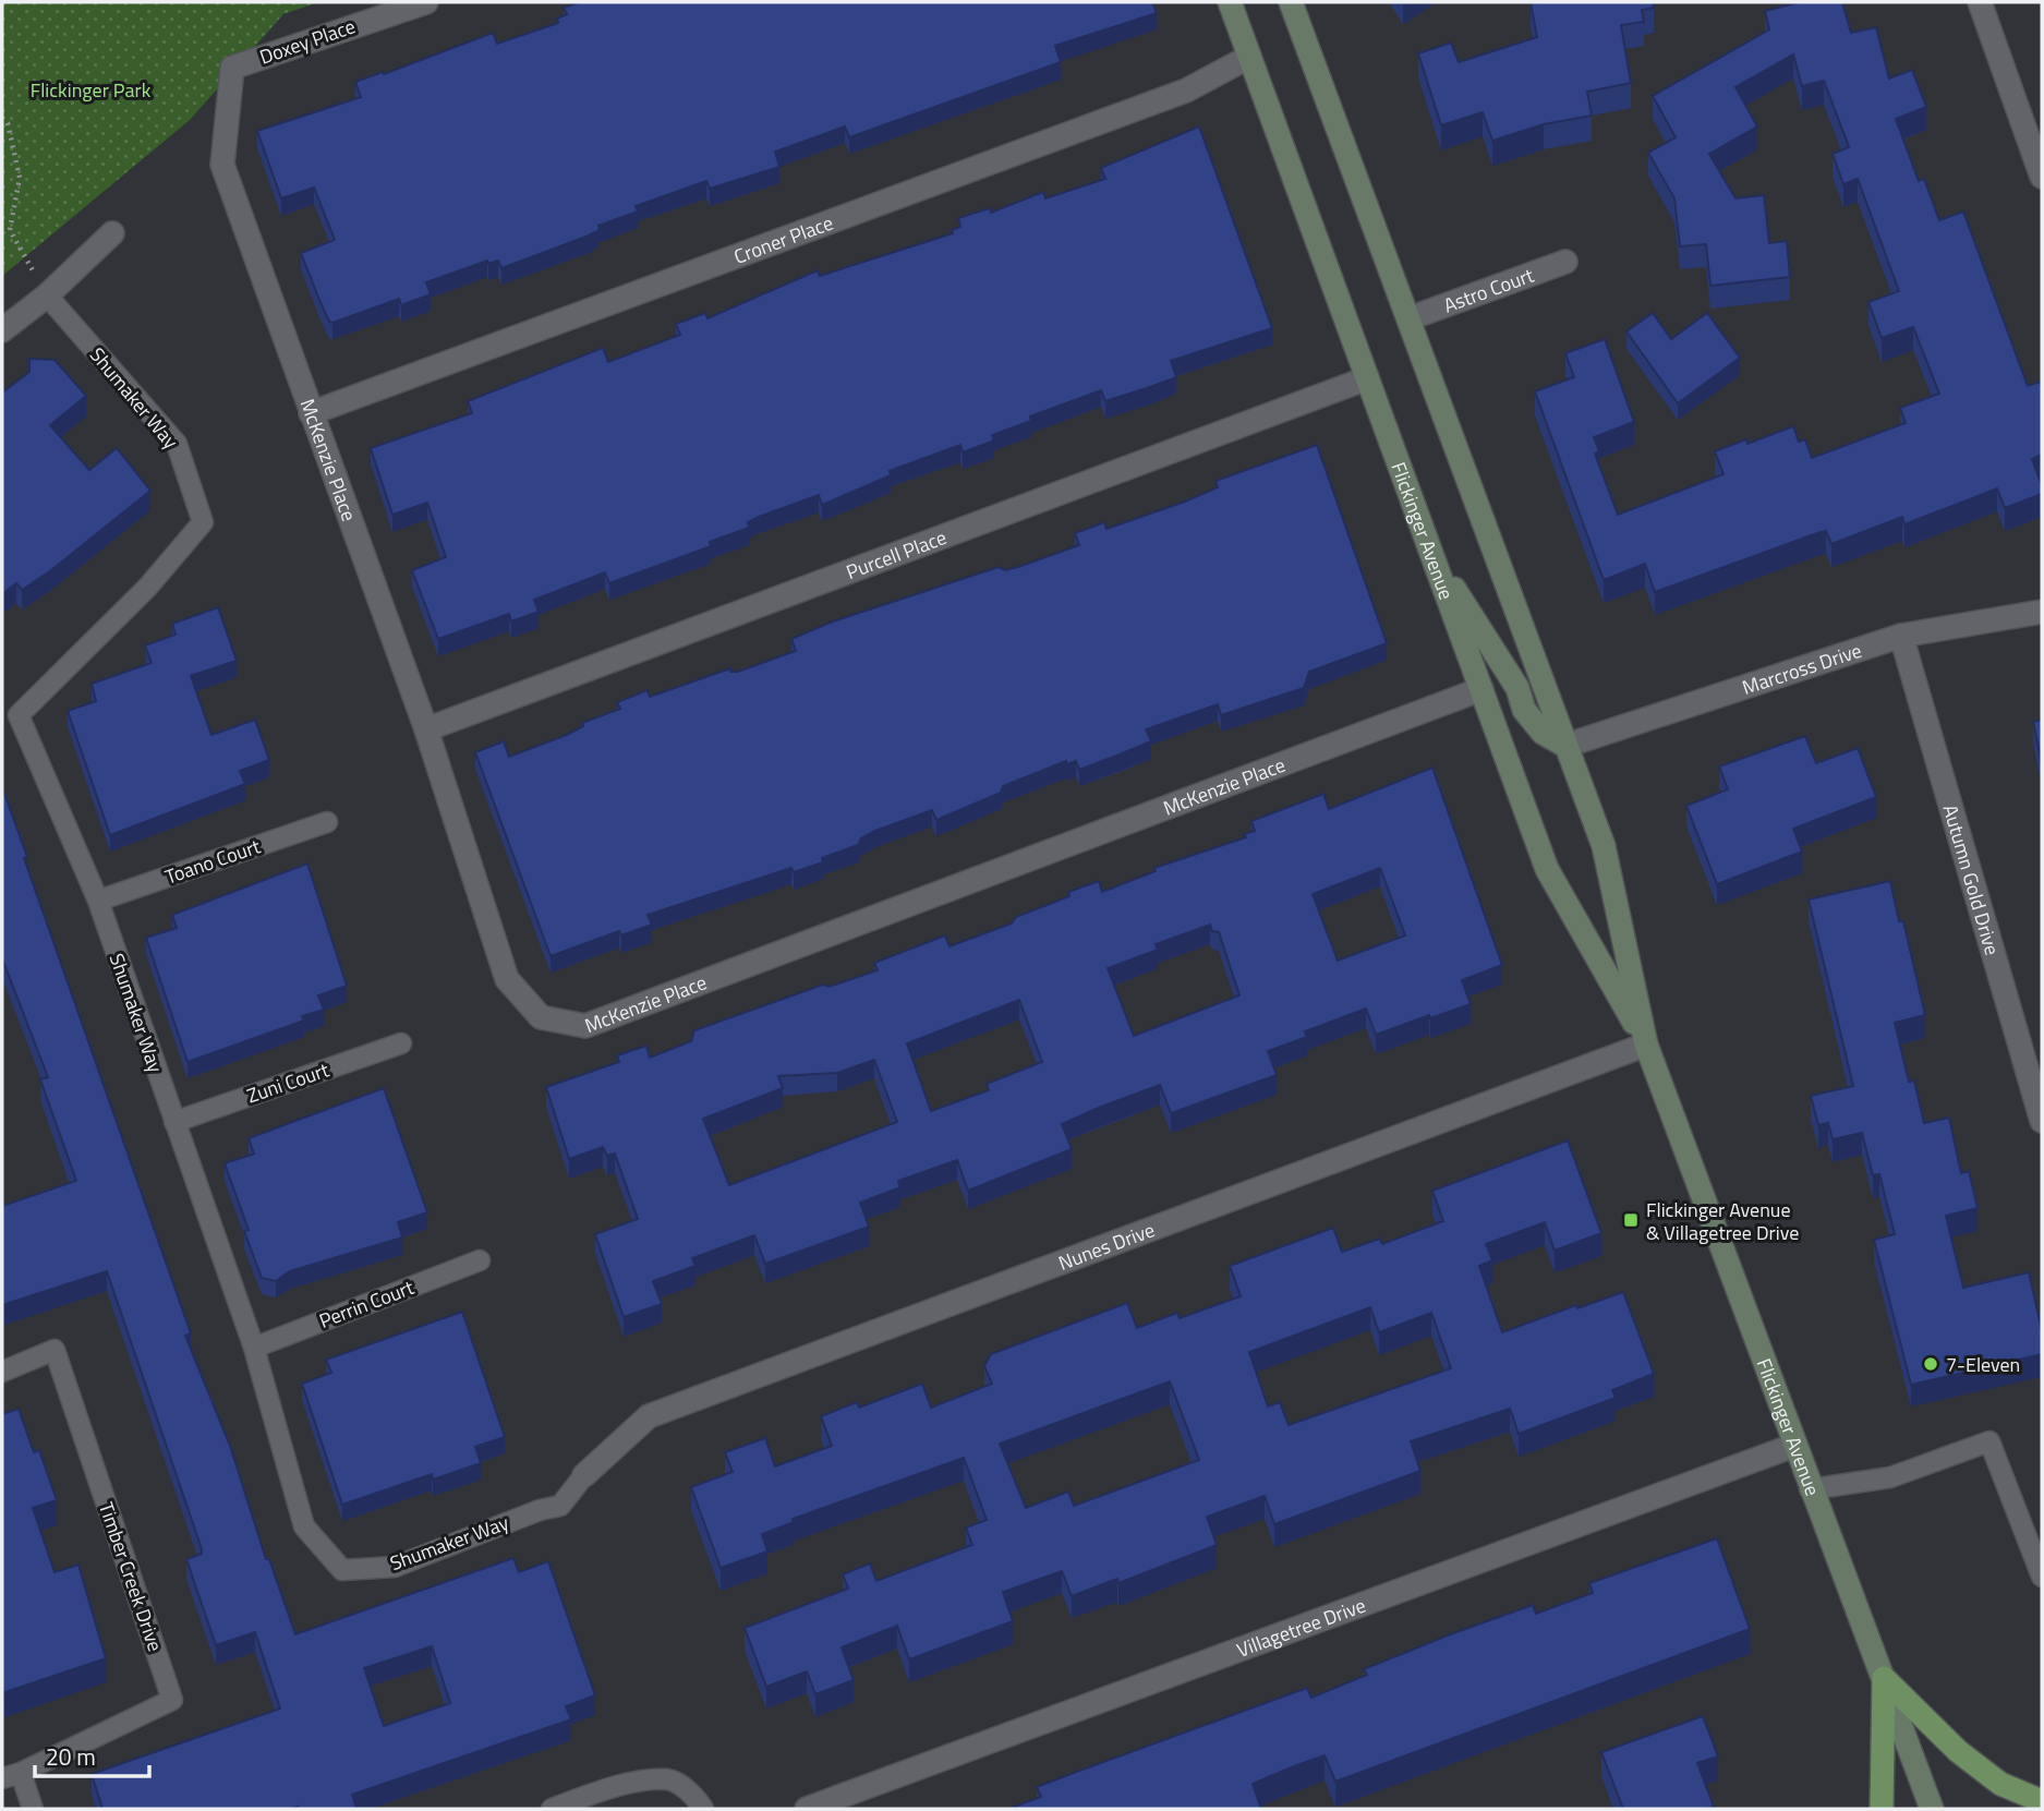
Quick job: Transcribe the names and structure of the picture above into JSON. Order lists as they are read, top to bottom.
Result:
{
  "streets": {
    "main road": ["Flickinger Avenue"],
    "street": [
      "Doxey Place",
      "Croner Place",
      "Astro Court",
      "McKenzie Place",
      "Purcell Place",
      "Marcross Drive",
      "Autumn Gold Drive",
      "Nunes Drive",
      "Villagetree Drive"
    ],
    "lane": [
      "Shumaker Way",
      "Toano Court",
      "Zuni Court",
      "Perrin Court",
      "Timber Creek Drive"
    ]
  },
  "crossings": [
    ["Doxey Place", "McKenzie Place"],
    ["Croner Place", "McKenzie Place"],
    ["Croner Place", "Flickinger Avenue"],
    ["Astro Court", "Flickinger Avenue"],
    ["Shumaker Way", "Toano Court"],
    ["Shumaker Way", "Zuni Court"],
    ["Shumaker Way", "Nunes Drive"],
    ["Shumaker Way", "Perrin Court"],
    ["McKenzie Place", "Flickinger Avenue"],
    ["McKenzie Place", "Purcell Place"],
    ["Flickinger Avenue", "Purcell Place"],
    ["Flickinger Avenue", "Marcross Drive"],
    ["Flickinger Avenue", "Nunes Drive"],
    ["Flickinger Avenue", "Villagetree Drive"],
    ["Marcross Drive", "Autumn Gold Drive"]
  ],
  "parks": ["Flickinger Park"],
  "places": {
    "transit": ["Flickinger Avenue & Villagetree Drive"],
    "other": ["7-Eleven"]
  },
  "scale_bar": "20 m"
}
